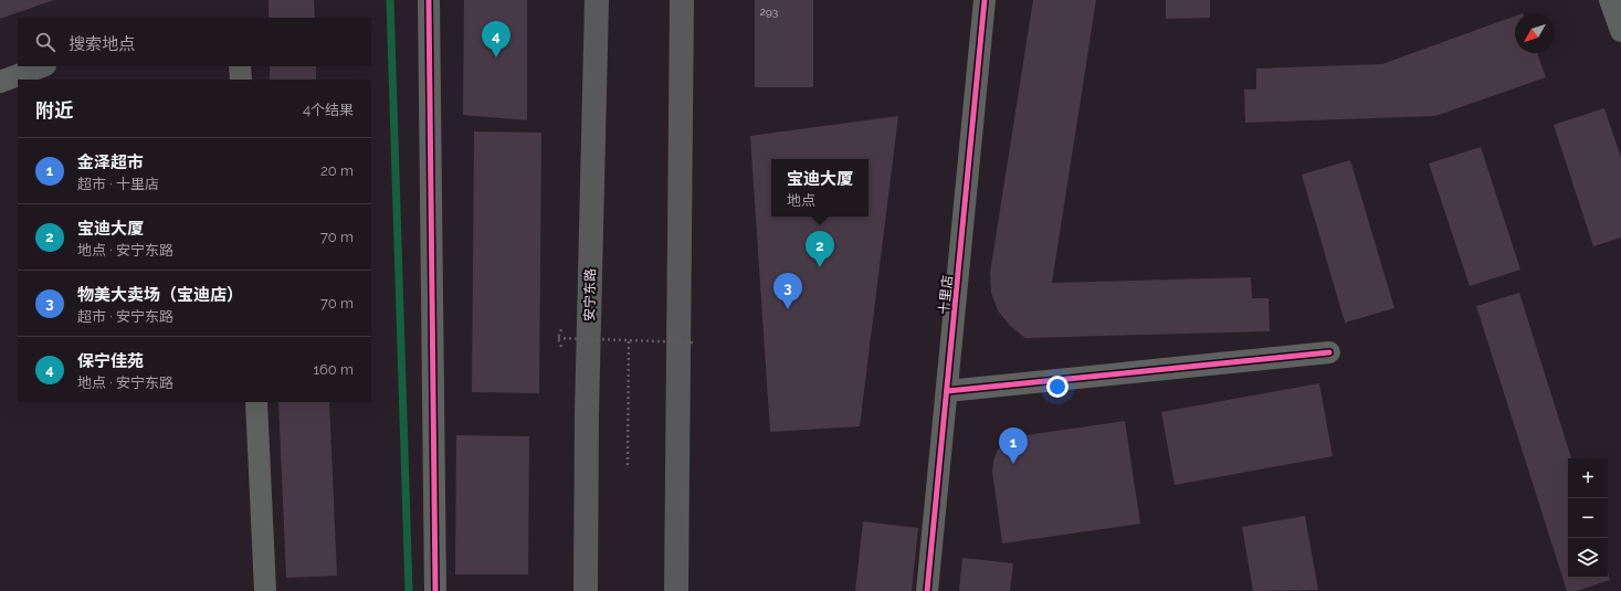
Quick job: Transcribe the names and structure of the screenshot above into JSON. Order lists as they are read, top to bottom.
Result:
{
  "streets": {
    "main road": ["安宁东路"],
    "street": ["十里店"]
  },
  "house_numbers": ["293"],
  "north": "bottom left",
  "page": {
    "search": "搜索地点",
    "pins": [
      "4",
      "2",
      "3",
      "1"
    ],
    "heading": ["附近", "4个结果"],
    "list": [
      {
        "mark": "1",
        "name": "金泽超市",
        "note": "超市 · 十里店",
        "value": "20 m"
      },
      {
        "mark": "2",
        "name": "宝迪大厦",
        "note": "地点 · 安宁东路",
        "value": "70 m"
      },
      {
        "mark": "3",
        "name": "物美大卖场（宝迪店）",
        "note": "超市 · 安宁东路",
        "value": "70 m"
      },
      {
        "mark": "4",
        "name": "保宁佳苑",
        "note": "地点 · 安宁东路",
        "value": "160 m"
      }
    ],
    "popup": ["宝迪大厦", "地点"],
    "map_buttons": ["+", "−"]
  }
}
